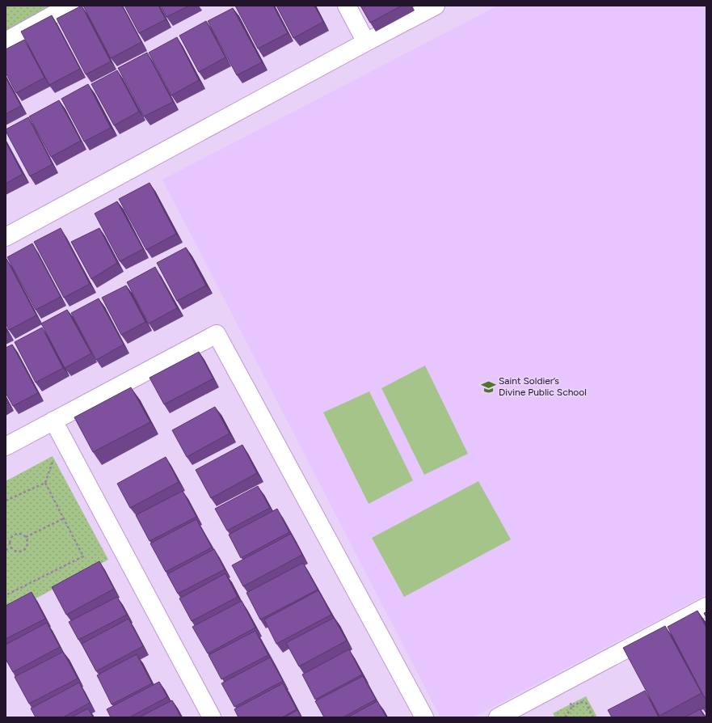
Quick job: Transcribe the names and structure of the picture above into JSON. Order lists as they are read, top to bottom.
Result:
{
  "places": {
    "school or university": ["Saint Soldier’s Divine Public School"]
  }
}
